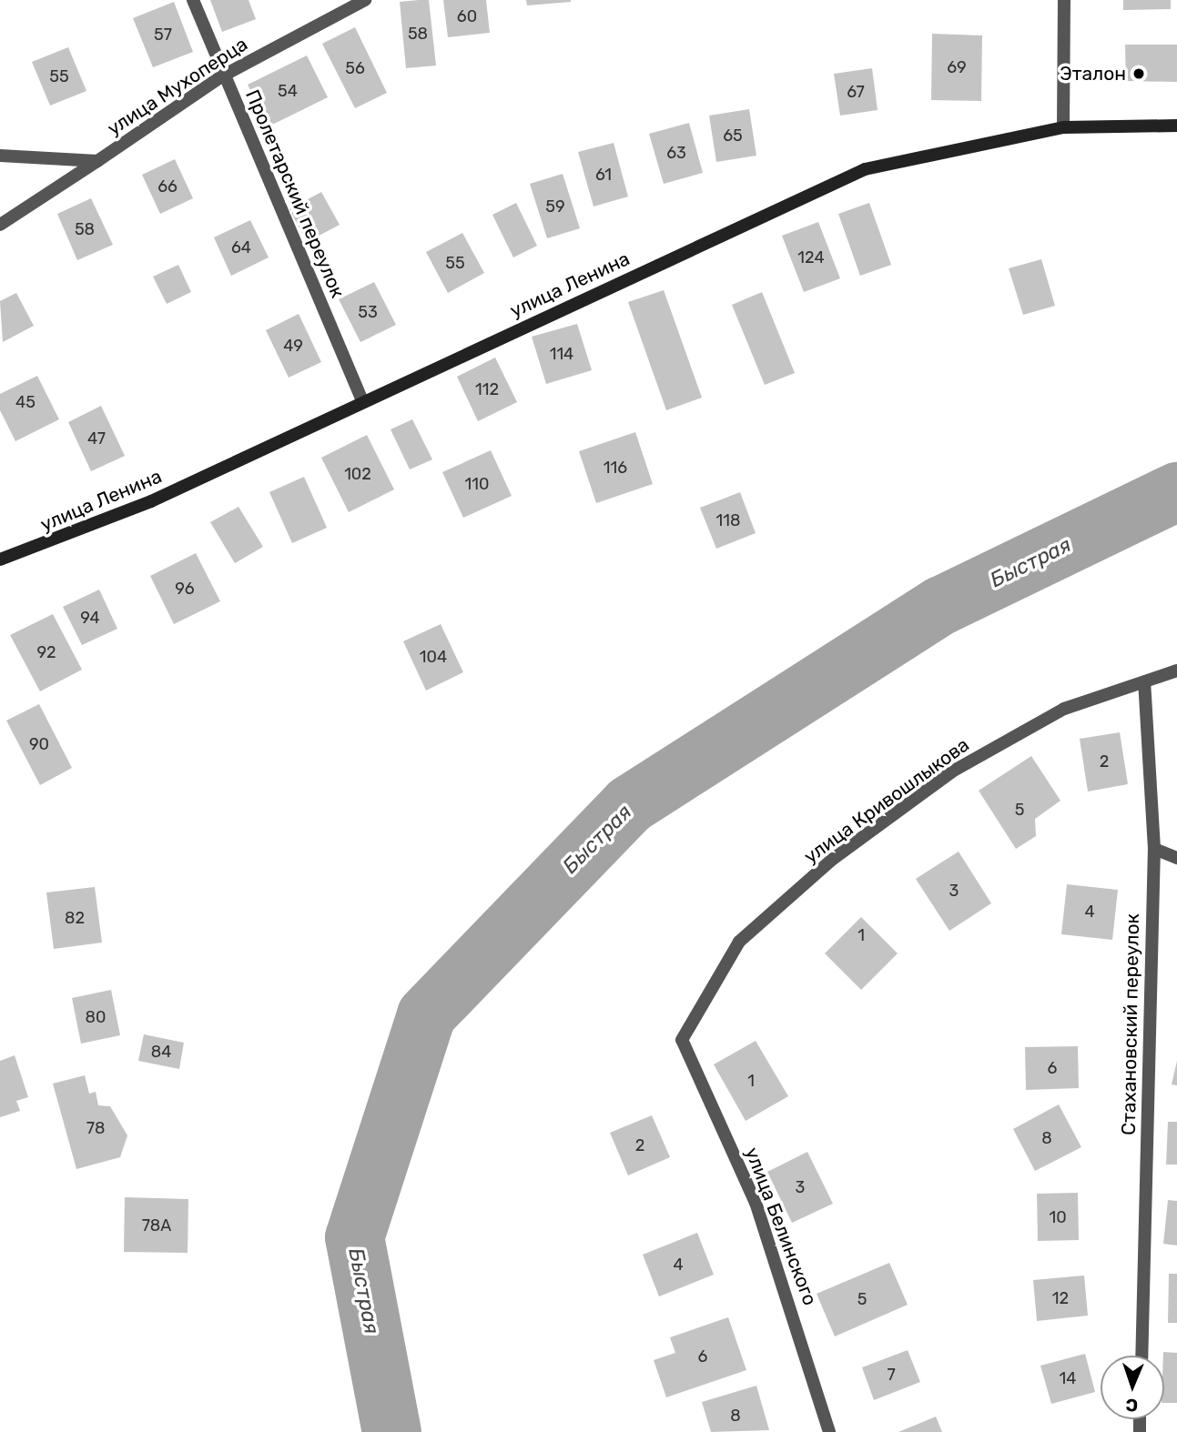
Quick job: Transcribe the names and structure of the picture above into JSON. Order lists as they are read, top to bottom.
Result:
{
  "streets": {
    "street": [
      "улица Мухоперца",
      "Пролетарский переулок",
      "улица Ленина",
      "улица Кривошлыкова",
      "Стахановский переулок",
      "улица Белинского"
    ]
  },
  "crossings": [
    ["улица Мухоперца", "Пролетарский переулок"],
    ["Пролетарский переулок", "улица Ленина"],
    ["улица Кривошлыкова", "Стахановский переулок"],
    ["улица Кривошлыкова", "улица Белинского"]
  ],
  "water": ["Быстрая"],
  "places": ["Эталон"],
  "house_numbers": [
    "60",
    "58",
    "57",
    "69",
    "56",
    "55",
    "54",
    "67",
    "65",
    "63",
    "61",
    "66",
    "59",
    "58",
    "64",
    "124",
    "55",
    "53",
    "49",
    "114",
    "112",
    "45",
    "47",
    "116",
    "102",
    "110",
    "118",
    "96",
    "94",
    "92",
    "104",
    "90",
    "2",
    "5",
    "3",
    "4",
    "82",
    "1",
    "80",
    "84",
    "6",
    "1",
    "78",
    "8",
    "2",
    "3",
    "10",
    "78А",
    "4",
    "12",
    "5",
    "6",
    "7",
    "14",
    "8"
  ],
  "north": "bottom"
}
